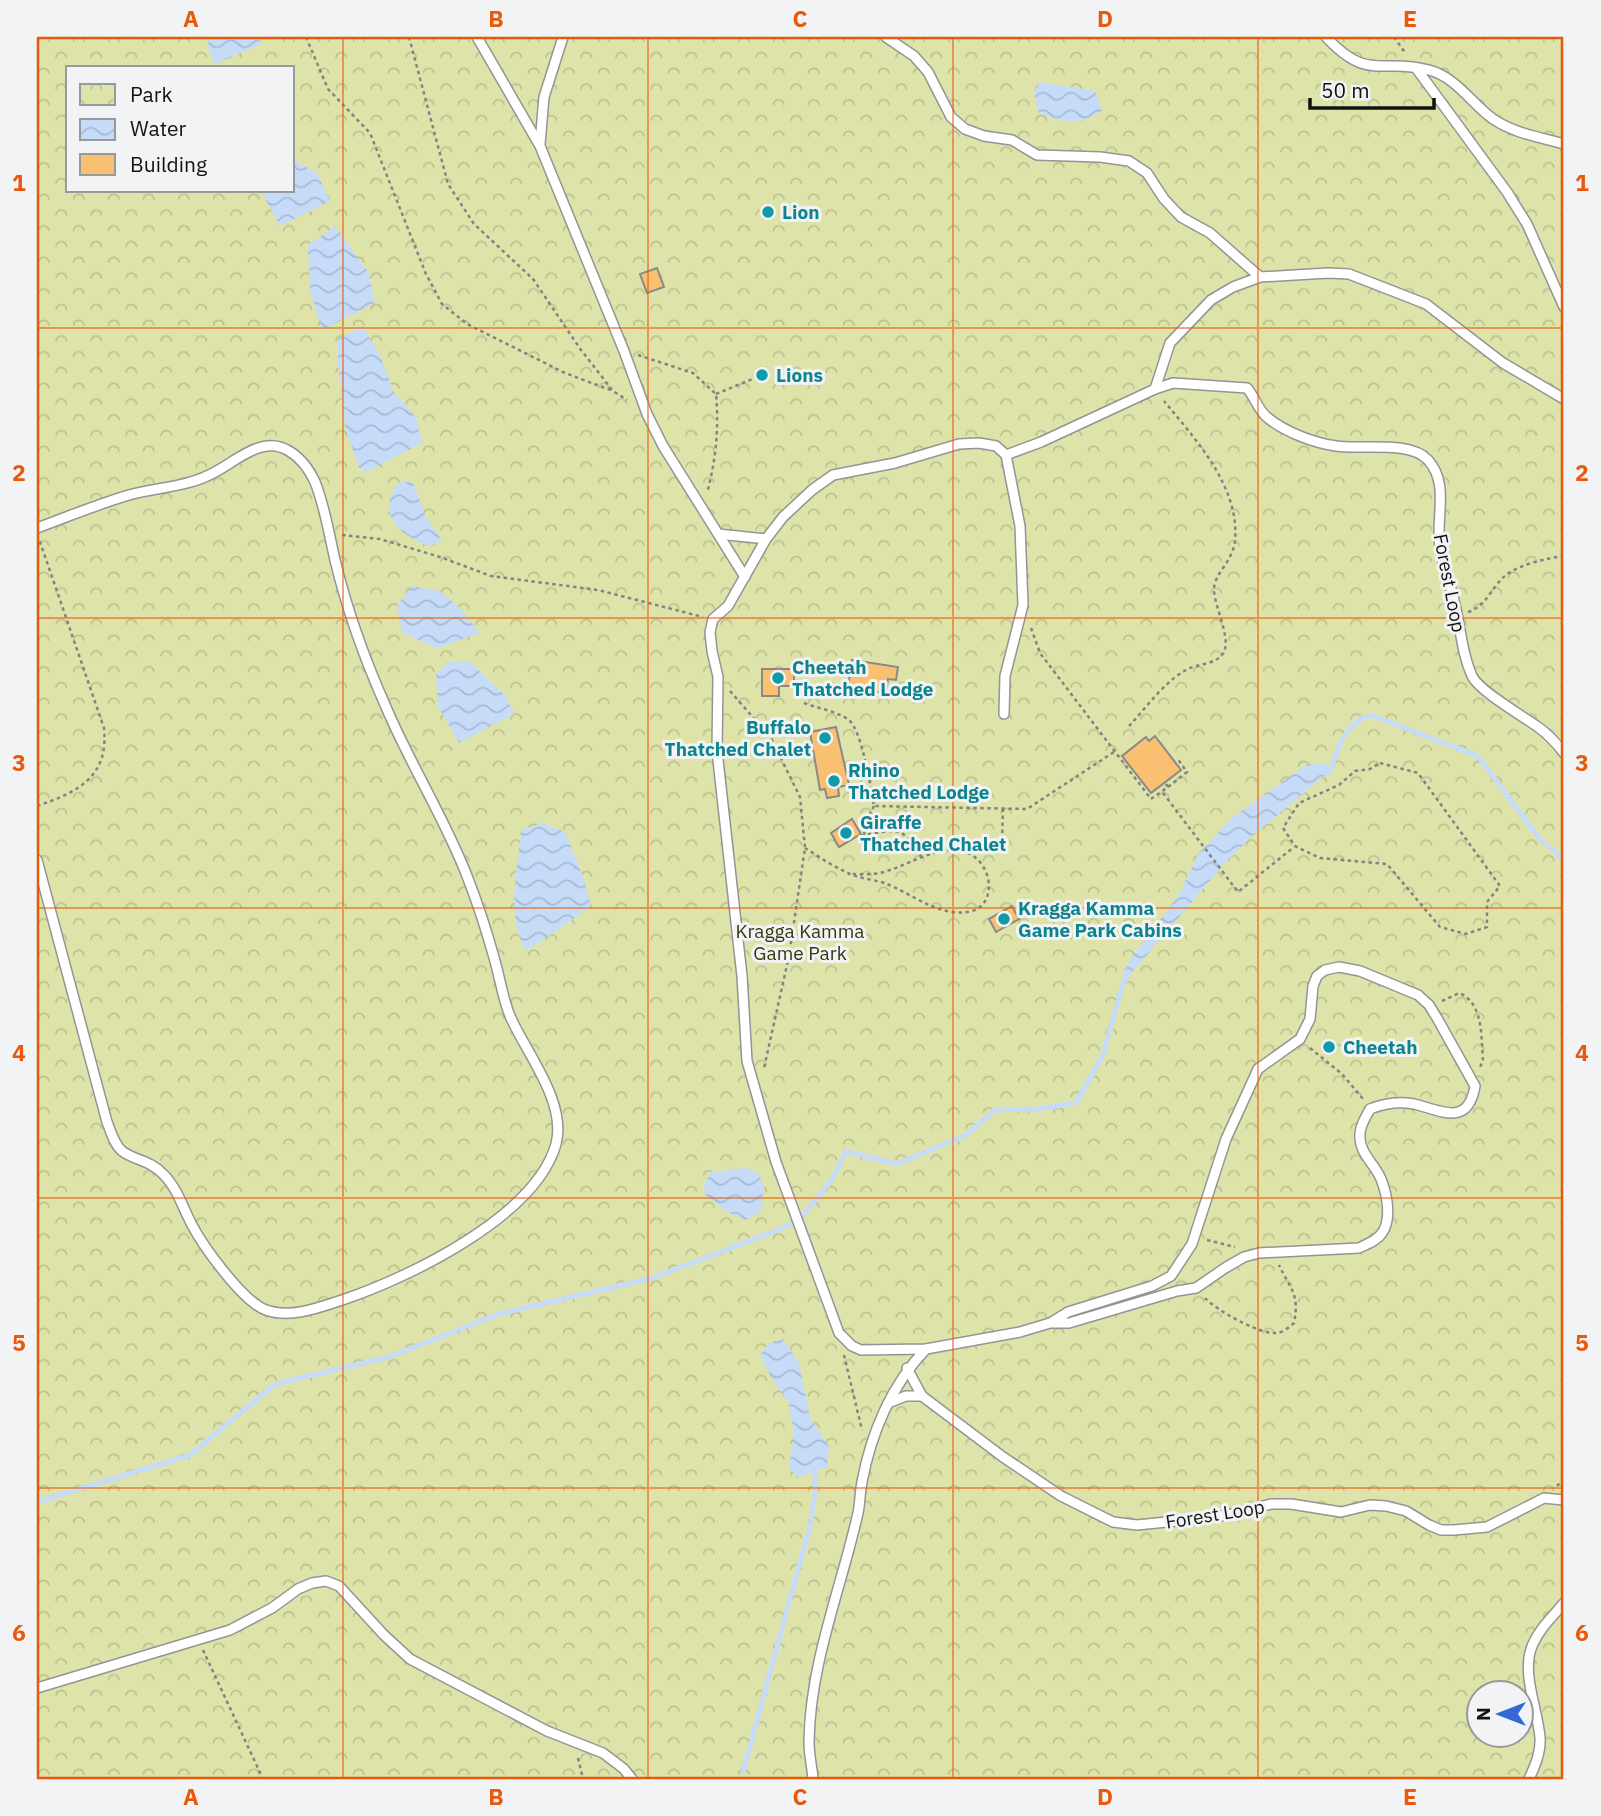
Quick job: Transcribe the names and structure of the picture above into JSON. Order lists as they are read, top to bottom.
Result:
{
  "streets": {
    "lane": ["Forest Loop"]
  },
  "parks": ["Kragga Kamma Game Park"],
  "places": [
    "Lion",
    "Lions",
    "Cheetah Thatched Lodge",
    "Buffalo Thatched Chalet",
    "Rhino Thatched Lodge",
    "Giraffe Thatched Chalet",
    "Kragga Kamma Game Park Cabins",
    "Cheetah"
  ],
  "legend": ["Park", "Water", "Building"],
  "scale_bar": "50 m",
  "north": "left",
  "grid": {
    "columns": [
      "A",
      "B",
      "C",
      "D",
      "E"
    ],
    "rows": [
      "1",
      "2",
      "3",
      "4",
      "5",
      "6"
    ]
  }
}
